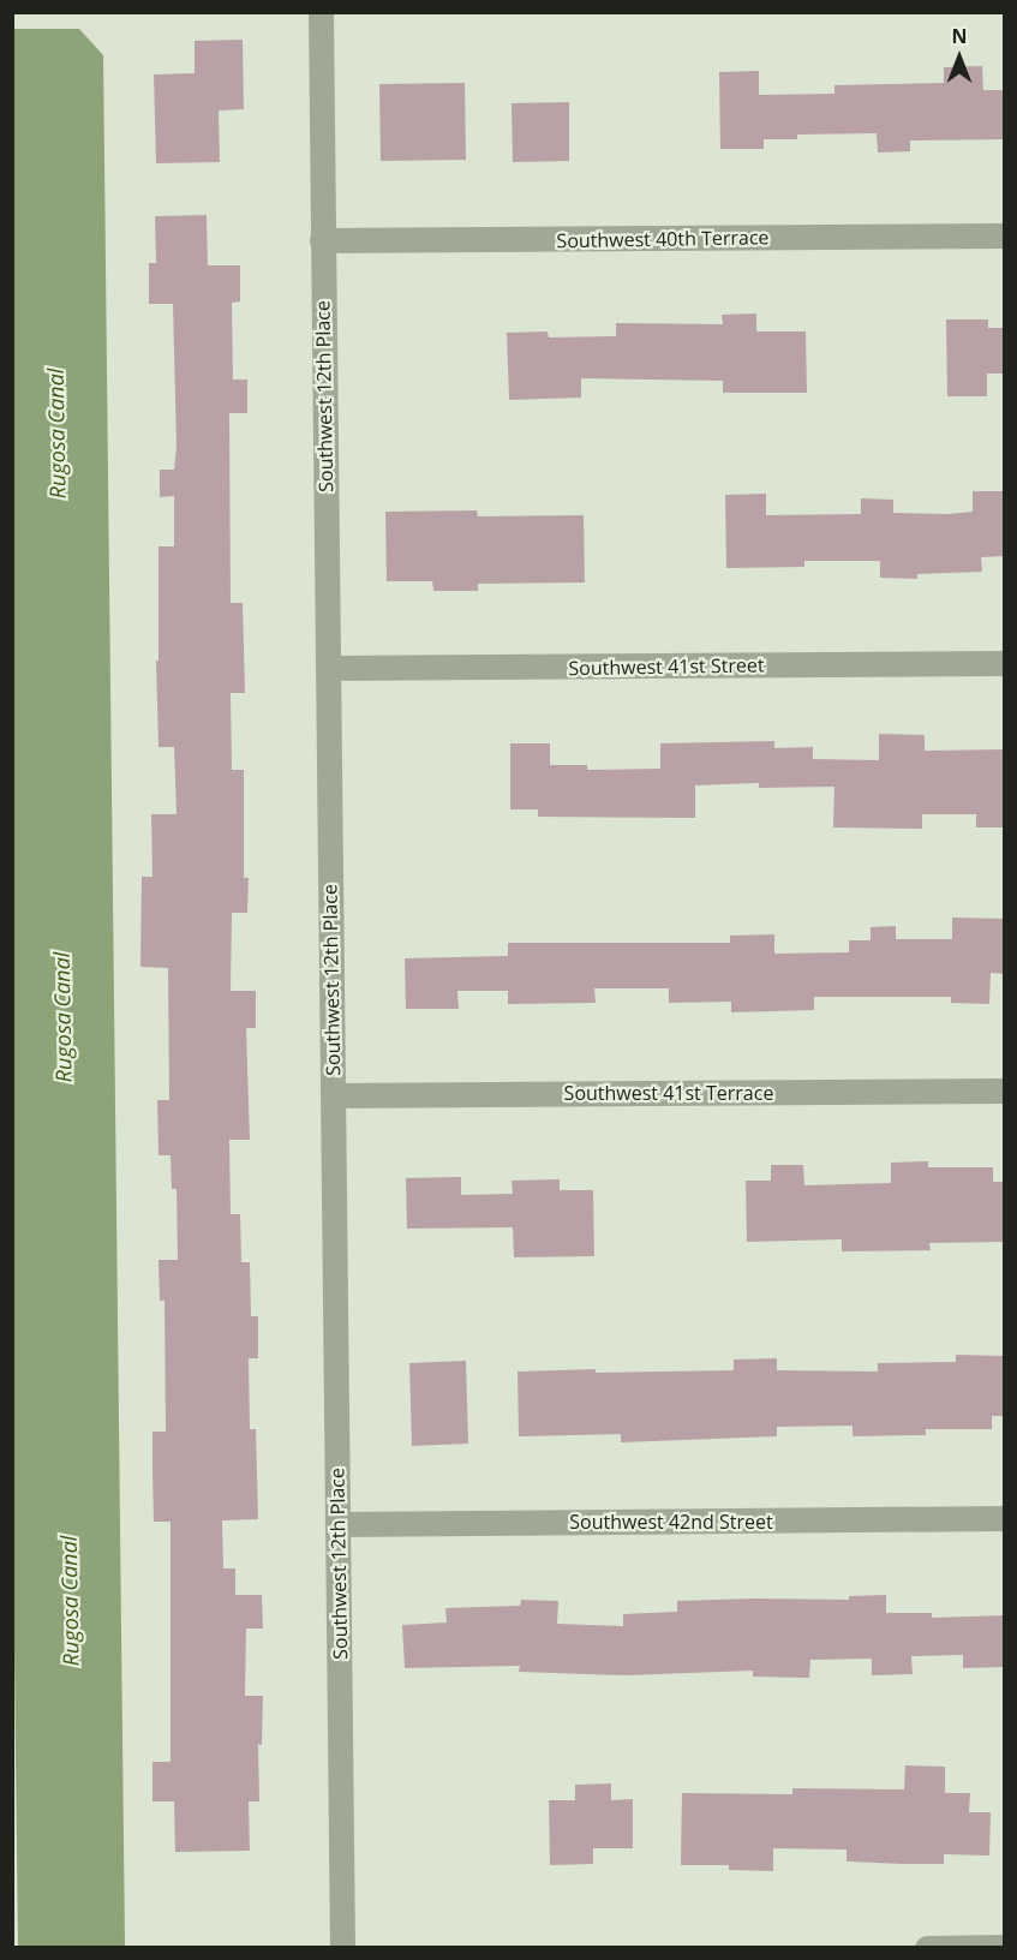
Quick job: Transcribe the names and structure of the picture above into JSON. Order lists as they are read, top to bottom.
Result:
{
  "streets": {
    "street": [
      "Southwest 40th Terrace",
      "Southwest 12th Place",
      "Southwest 41st Street",
      "Southwest 41st Terrace",
      "Southwest 42nd Street"
    ]
  },
  "crossings": [
    ["Southwest 40th Terrace", "Southwest 12th Place"],
    ["Southwest 12th Place", "Southwest 41st Street"],
    ["Southwest 12th Place", "Southwest 41st Terrace"],
    ["Southwest 12th Place", "Southwest 42nd Street"]
  ],
  "water": ["Rugosa Canal"],
  "north": "top"
}
